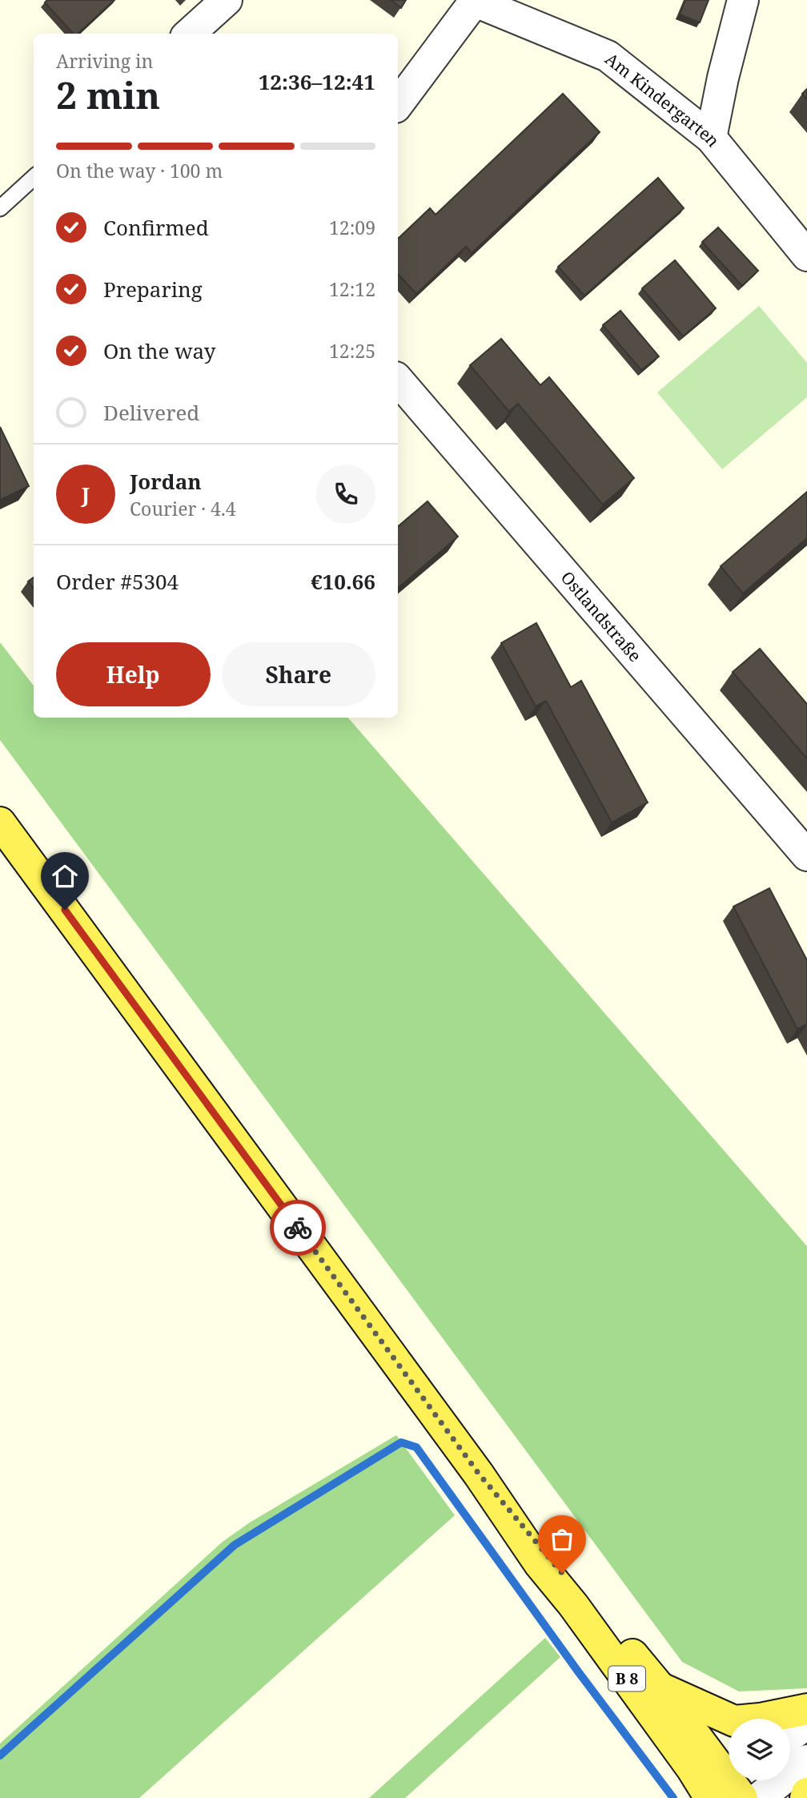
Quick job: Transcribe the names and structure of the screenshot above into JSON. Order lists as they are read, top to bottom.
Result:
{
  "streets": {
    "main road": ["B 8"],
    "street": ["Am Kindergarten", "Ostlandstraße"]
  },
  "page": {
    "heading": ["2 min", "Arriving in", "12:36–12:41"],
    "panel": [
      "Jordan",
      "Courier · 4.4",
      "Order #5304",
      "€10.66"
    ],
    "bar": "On the way · 100 m",
    "list": [
      ["Confirmed", "12:09"],
      ["Preparing", "12:12"],
      ["On the way", "12:25"],
      "Delivered"
    ],
    "round": "J",
    "buttons": ["Help", "Share"]
  }
}
